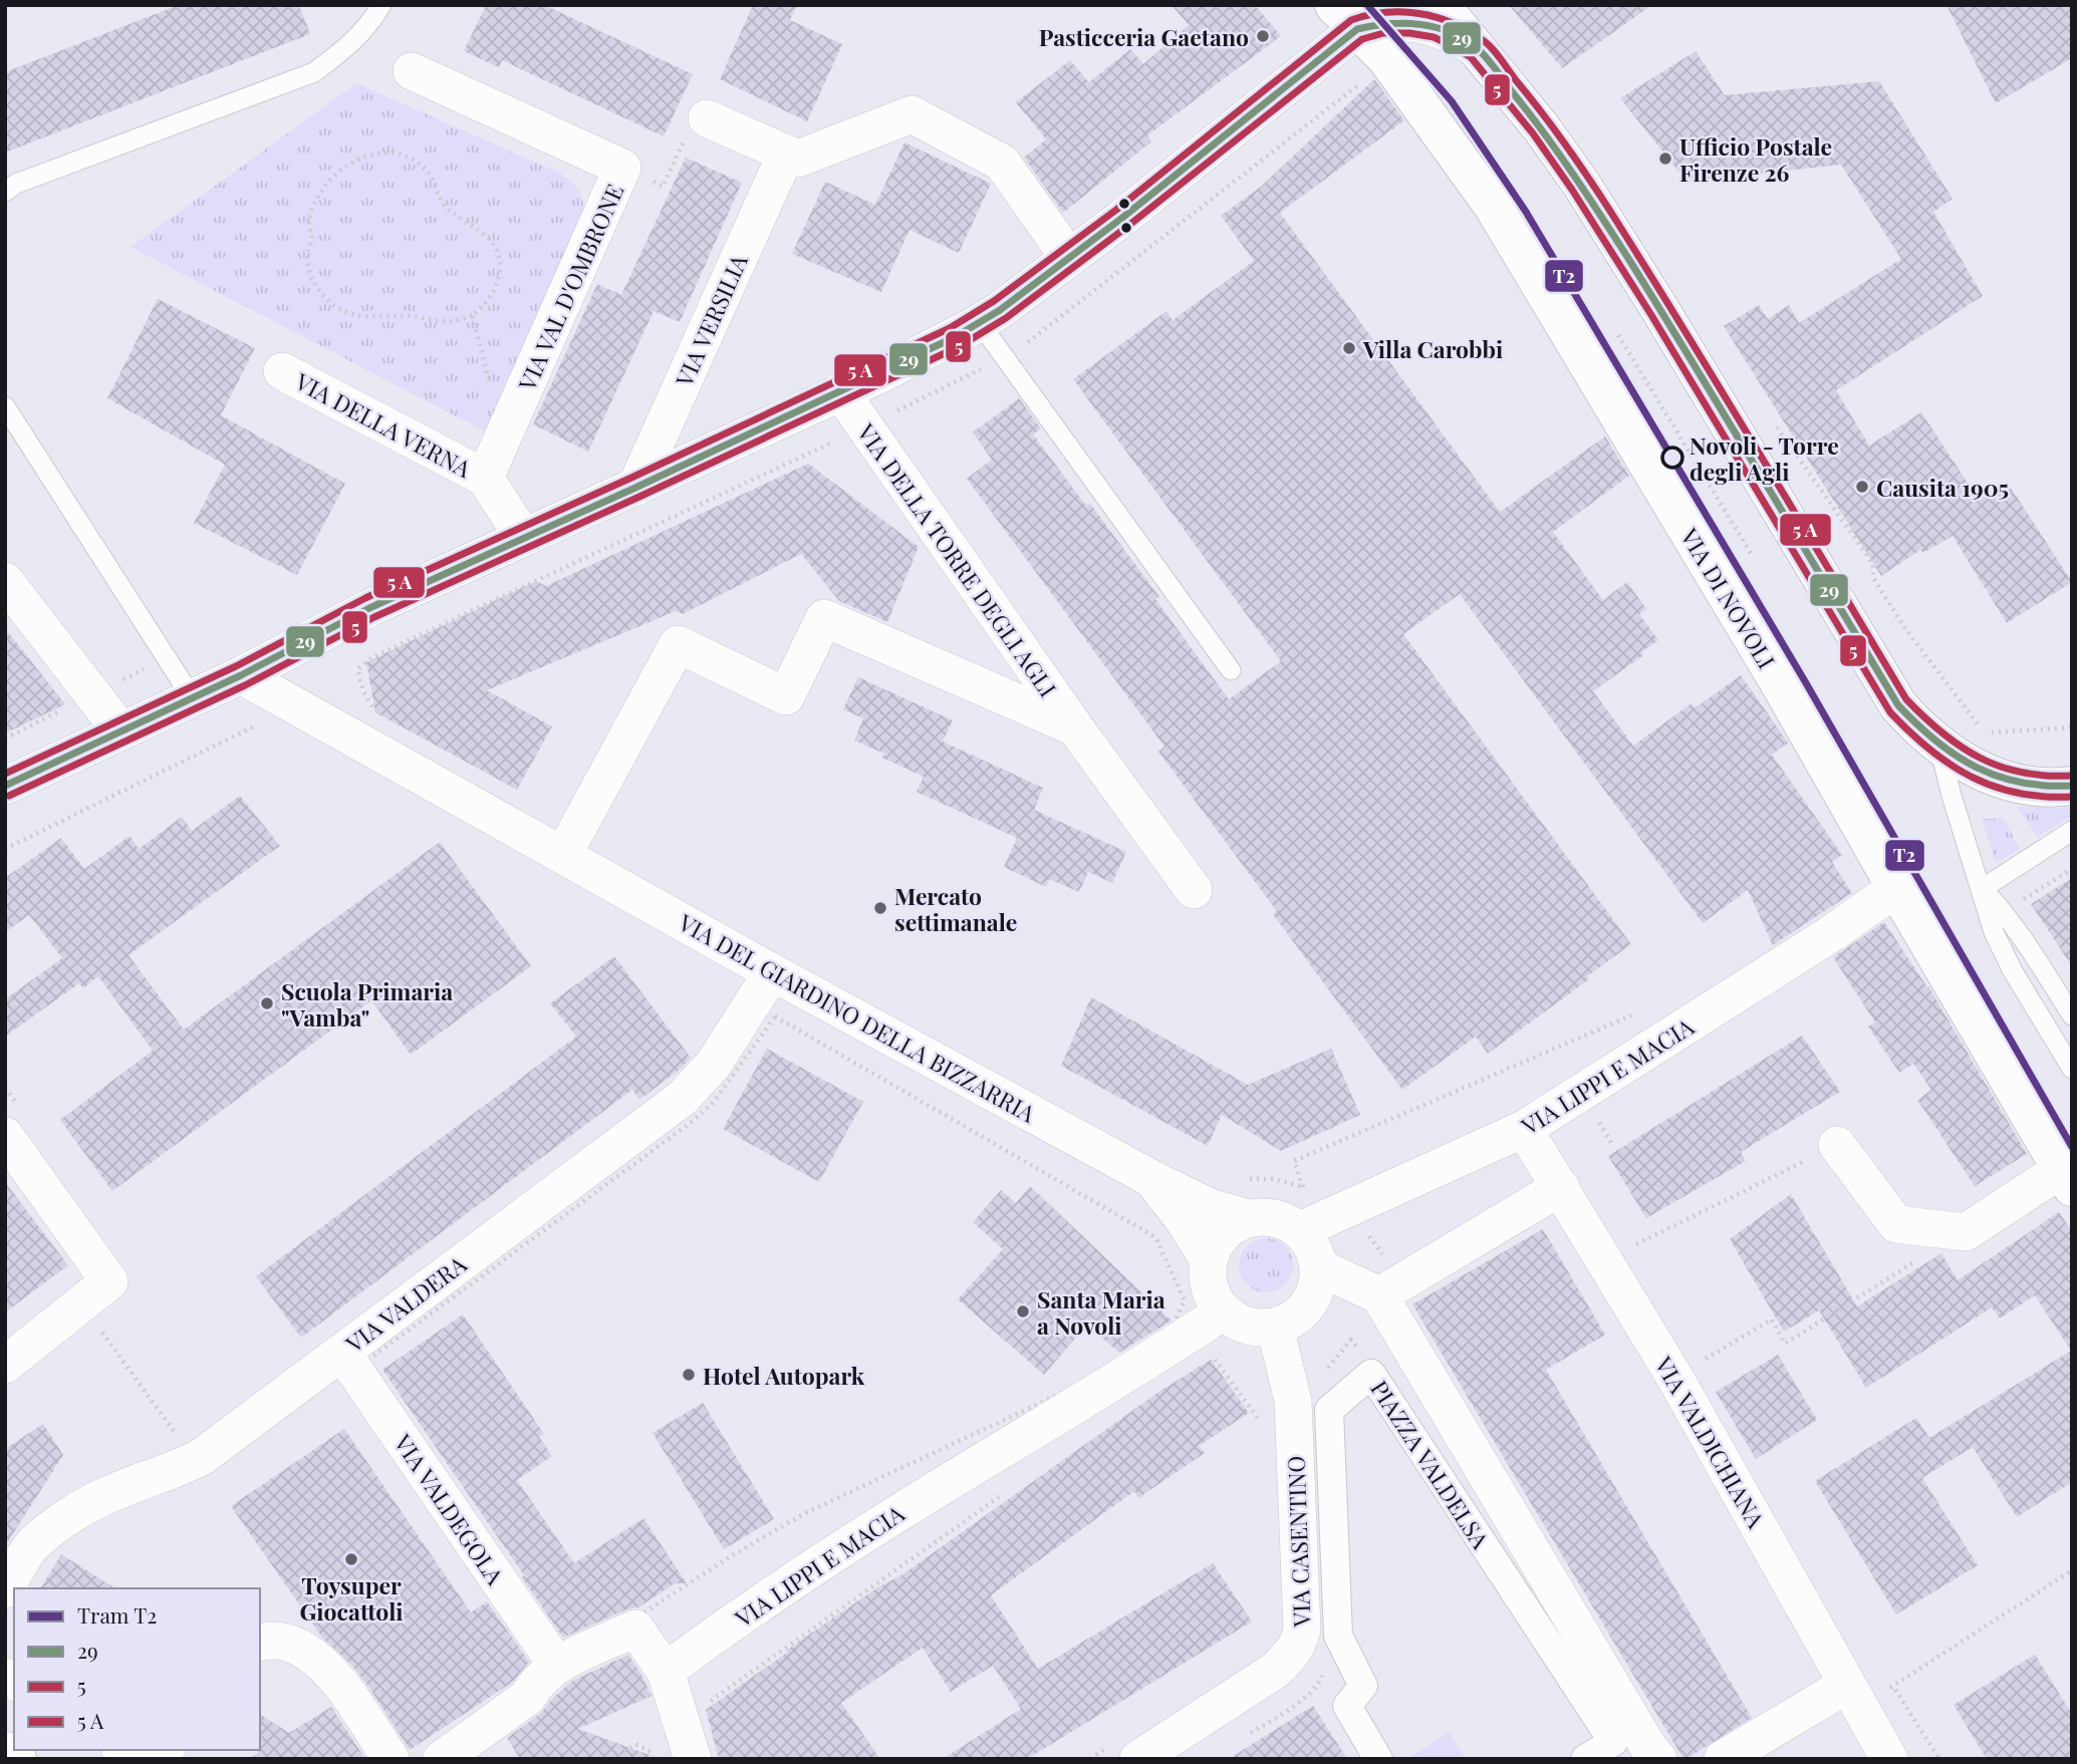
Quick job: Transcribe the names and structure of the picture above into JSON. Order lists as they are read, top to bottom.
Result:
{
  "streets": {
    "street": [
      "VIA VAL D'OMBRONE",
      "VIA VERSILIA",
      "VIA DELLA VERNA",
      "VIA DELLA TORRE DEGLI AGLI",
      "VIA DI NOVOLI",
      "VIA DEL GIARDINO DELLA BIZZARRIA",
      "VIA LIPPI E MACIA",
      "VIA VALDERA",
      "VIA VALDICHIANA",
      "PIAZZA VALDELSA",
      "VIA VALDEGOLA",
      "VIA CASENTINO"
    ]
  },
  "crossings": [
    ["VIA VAL D'OMBRONE", "VIA DELLA VERNA"],
    ["VIA DELLA TORRE DEGLI AGLI", "VIA DEL GIARDINO DELLA BIZZARRIA"],
    ["VIA DI NOVOLI", "VIA LIPPI E MACIA"],
    ["VIA DEL GIARDINO DELLA BIZZARRIA", "VIA LIPPI E MACIA"],
    ["VIA DEL GIARDINO DELLA BIZZARRIA", "VIA VALDERA"],
    ["VIA DEL GIARDINO DELLA BIZZARRIA", "VIA CASENTINO"],
    ["VIA LIPPI E MACIA", "VIA VALDICHIANA"],
    ["VIA LIPPI E MACIA", "VIA CASENTINO"],
    ["VIA VALDERA", "VIA VALDEGOLA"]
  ],
  "places": [
    "Pasticceria Gaetano",
    "Ufficio Postale Firenze 26",
    "Villa Carobbi",
    "Novoli - Torre degli Agli",
    "Causita 1905",
    "Mercato settimanale",
    "Scuola Primaria \"Vamba\"",
    "Santa Maria a Novoli",
    "Hotel Autopark",
    "Toysuper Giocattoli"
  ],
  "lines": ["tram line T2", "transit line 29", "transit line 5"],
  "legend": [
    "Tram T2",
    "29",
    "5",
    "5 A"
  ]
}
